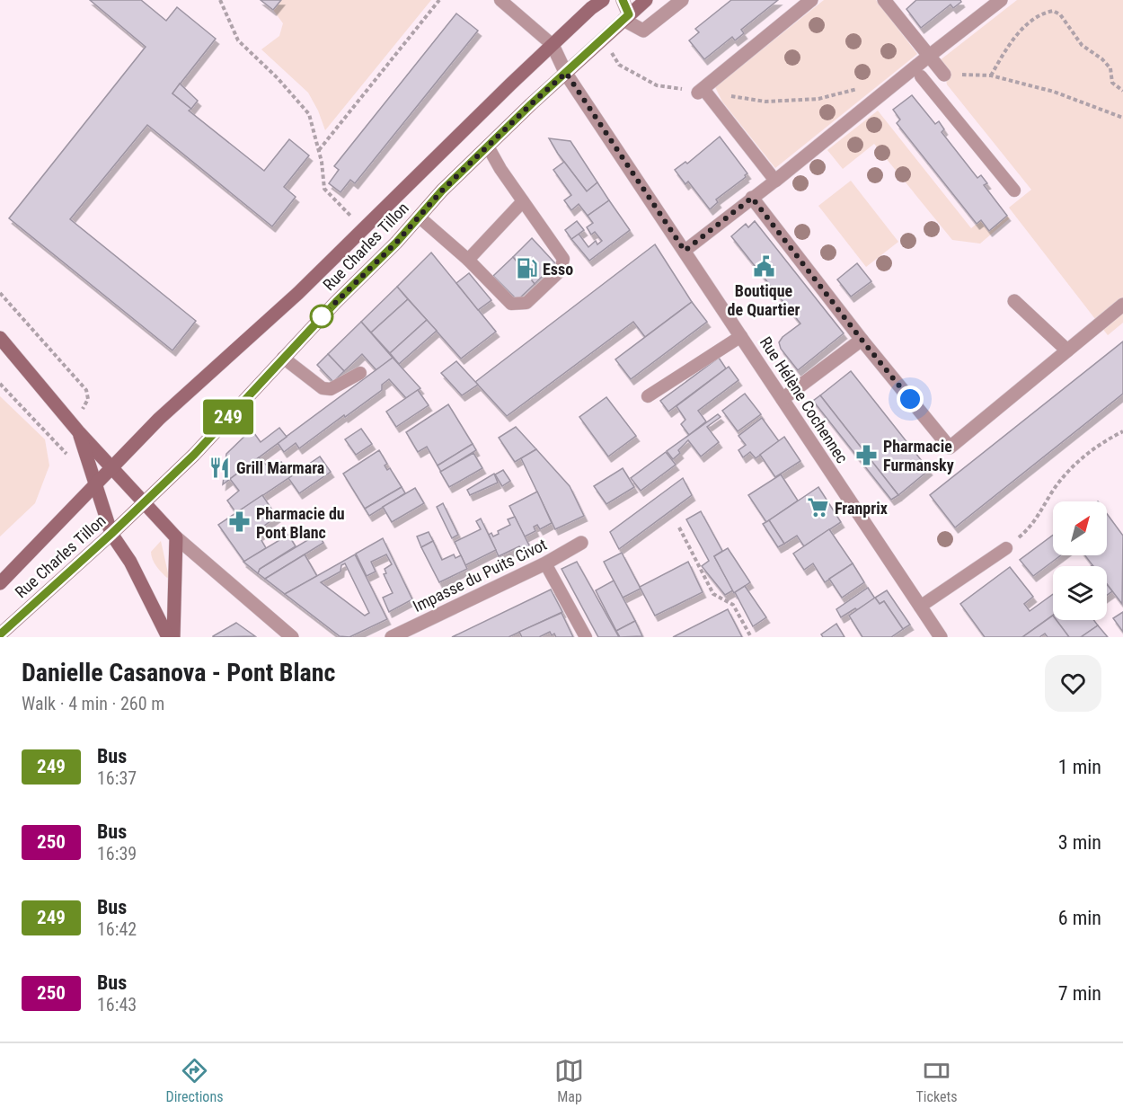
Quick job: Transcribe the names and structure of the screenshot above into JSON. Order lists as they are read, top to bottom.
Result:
{
  "streets": {
    "street": ["Rue Charles Tillon", "Rue Hélène Cochennec", "Impasse du Puits Civot"]
  },
  "crossings": [
    ["Rue Charles Tillon", "Rue Hélène Cochennec"]
  ],
  "places": {
    "public building": ["Boutique de Quartier"],
    "fuel station": ["Esso"],
    "pharmacy": ["Pharmacie Furmansky", "Pharmacie du Pont Blanc"],
    "restaurant": ["Grill Marmara"],
    "supermarket": ["Franprix"]
  },
  "lines": ["bus line 249"],
  "north": "top right",
  "page": {
    "on_map": "249",
    "heading": ["Danielle Casanova - Pont Blanc", "Walk · 4 min · 260 m"],
    "list": [
      {
        "mark": "249",
        "name": "Bus",
        "note": "16:37",
        "value": "1 min"
      },
      {
        "mark": "250",
        "name": "Bus",
        "note": "16:39",
        "value": "3 min"
      },
      {
        "mark": "249",
        "name": "Bus",
        "note": "16:42",
        "value": "6 min"
      },
      {
        "mark": "250",
        "name": "Bus",
        "note": "16:43",
        "value": "7 min"
      }
    ],
    "tabs": ["Directions", "Map", "Tickets"]
  }
}
